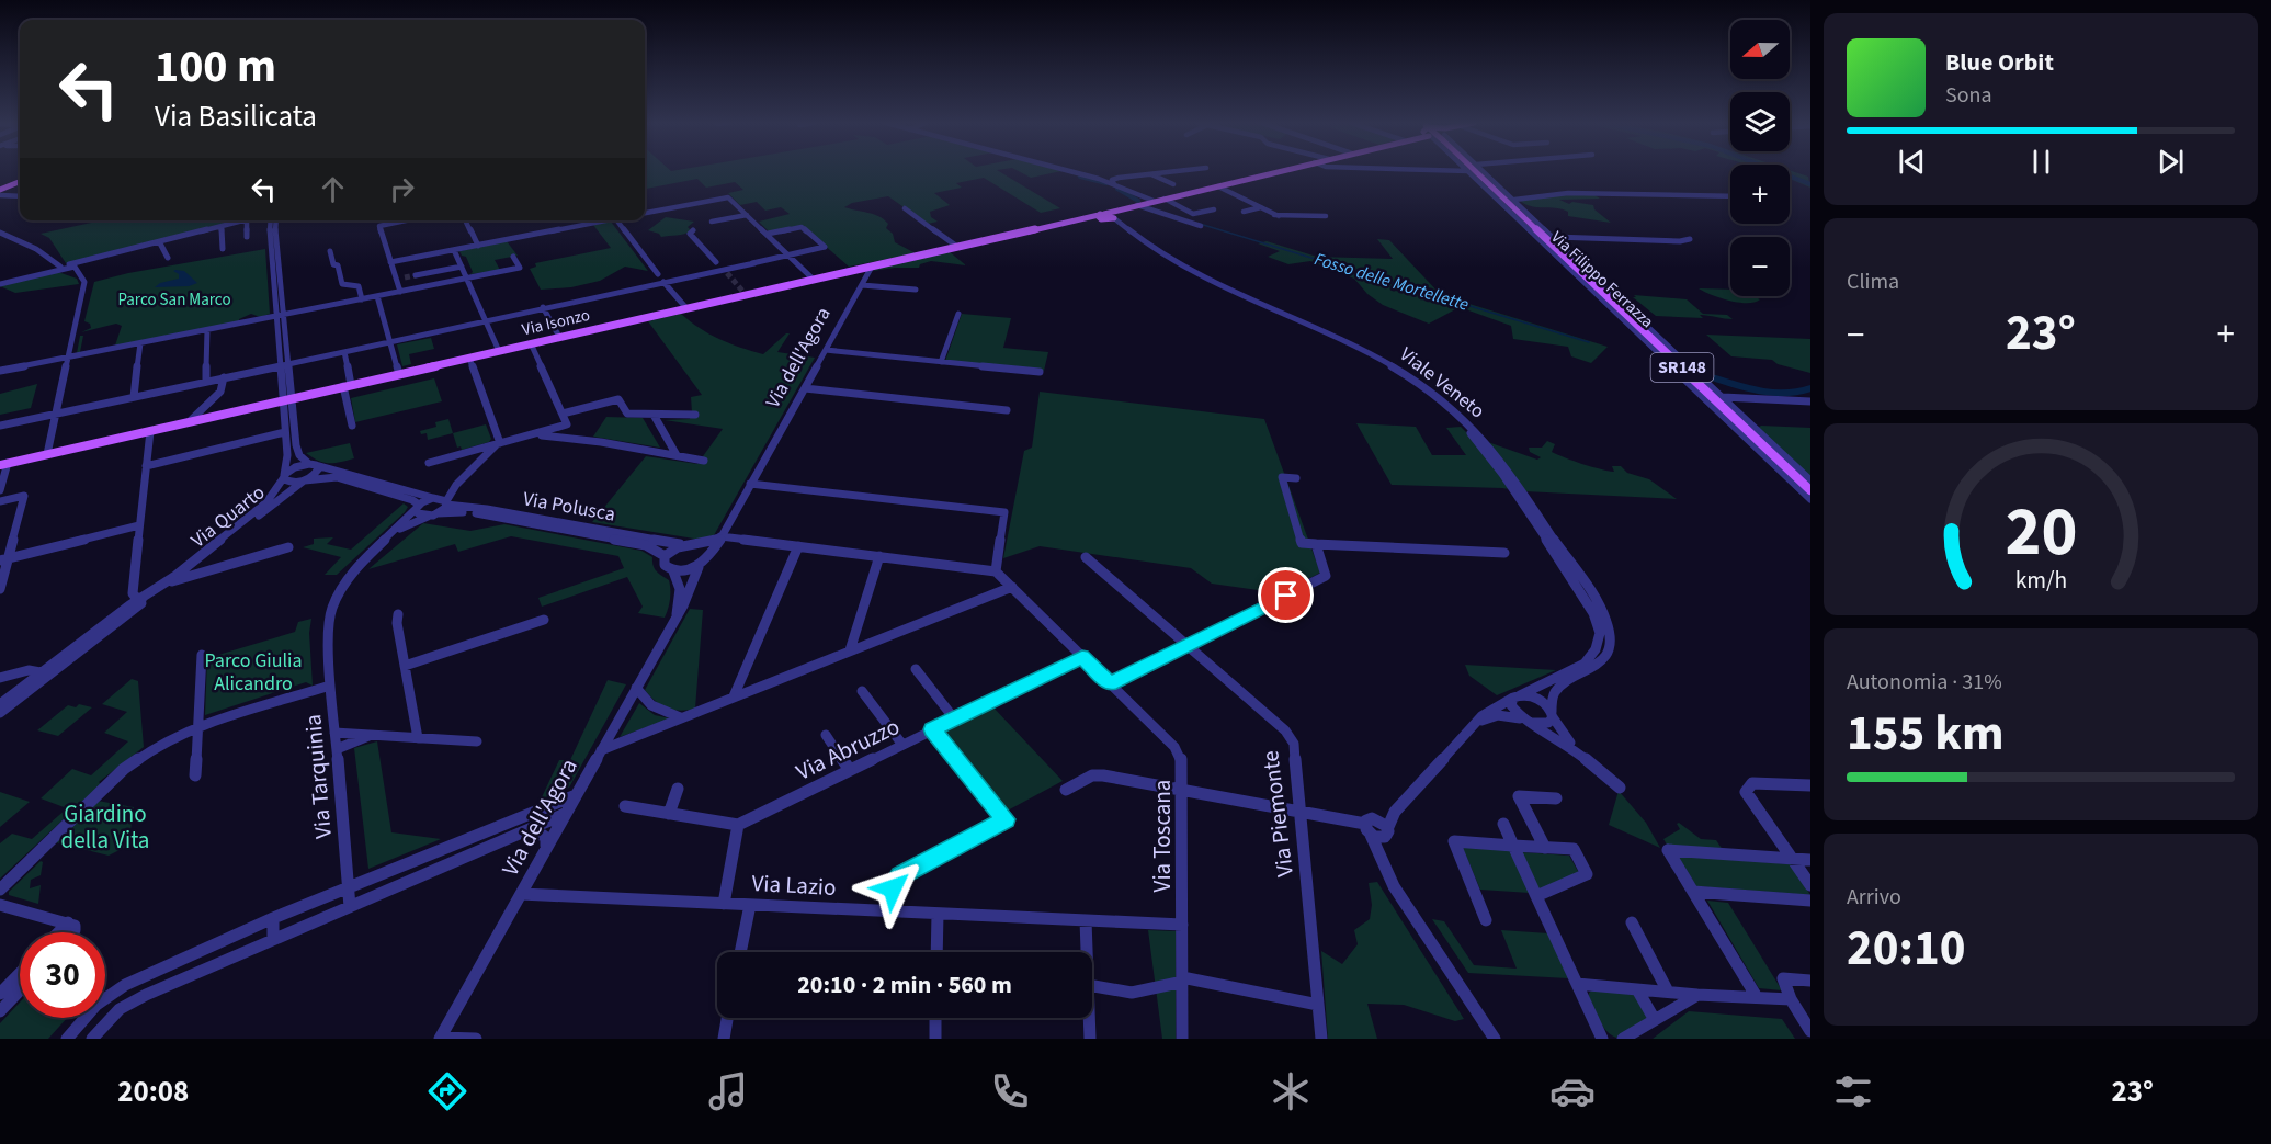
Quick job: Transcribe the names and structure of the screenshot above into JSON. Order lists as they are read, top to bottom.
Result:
{
  "streets": {
    "main road": ["Via Isonzo", "SR148"],
    "street": [
      "Via Filippo Ferrazza",
      "Via dell'Agora",
      "Viale Veneto",
      "Via Polusca",
      "Via Quarto",
      "Via Abruzzo",
      "Via Tarquinia",
      "Via Piemonte",
      "Via Toscana",
      "Via Lazio"
    ]
  },
  "crossings": [
    ["Via Isonzo", "Via dell'Agora"],
    ["Via Isonzo", "Viale Veneto"],
    ["Via dell'Agora", "Via Polusca"],
    ["Via dell'Agora", "Via Lazio"],
    ["Via Polusca", "Via Quarto"],
    ["Via Polusca", "Via Tarquinia"],
    ["Via Abruzzo", "Via Toscana"],
    ["Via Toscana", "Via Lazio"]
  ],
  "water": ["Fosso delle Mortellette"],
  "parks": ["Parco San Marco", "Parco Giulia Alicandro", "Giardino della Vita"],
  "north": "left",
  "page": {
    "map_buttons": ["+", "−"],
    "turn": ["100 m", "Via Basilicata"],
    "song": ["Blue Orbit", "Sona"],
    "tile": [
      "Clima",
      ["Autonomia · 31%", "155 km"],
      ["Arrivo", "20:10"]
    ],
    "heat": ["−", "23°", "+"],
    "limit": "30",
    "trip": "20:10 · 2 min · 560 m",
    "tabs": ["20:08", "23°"],
    "gauge": ["20", "km/h"]
  }
}
